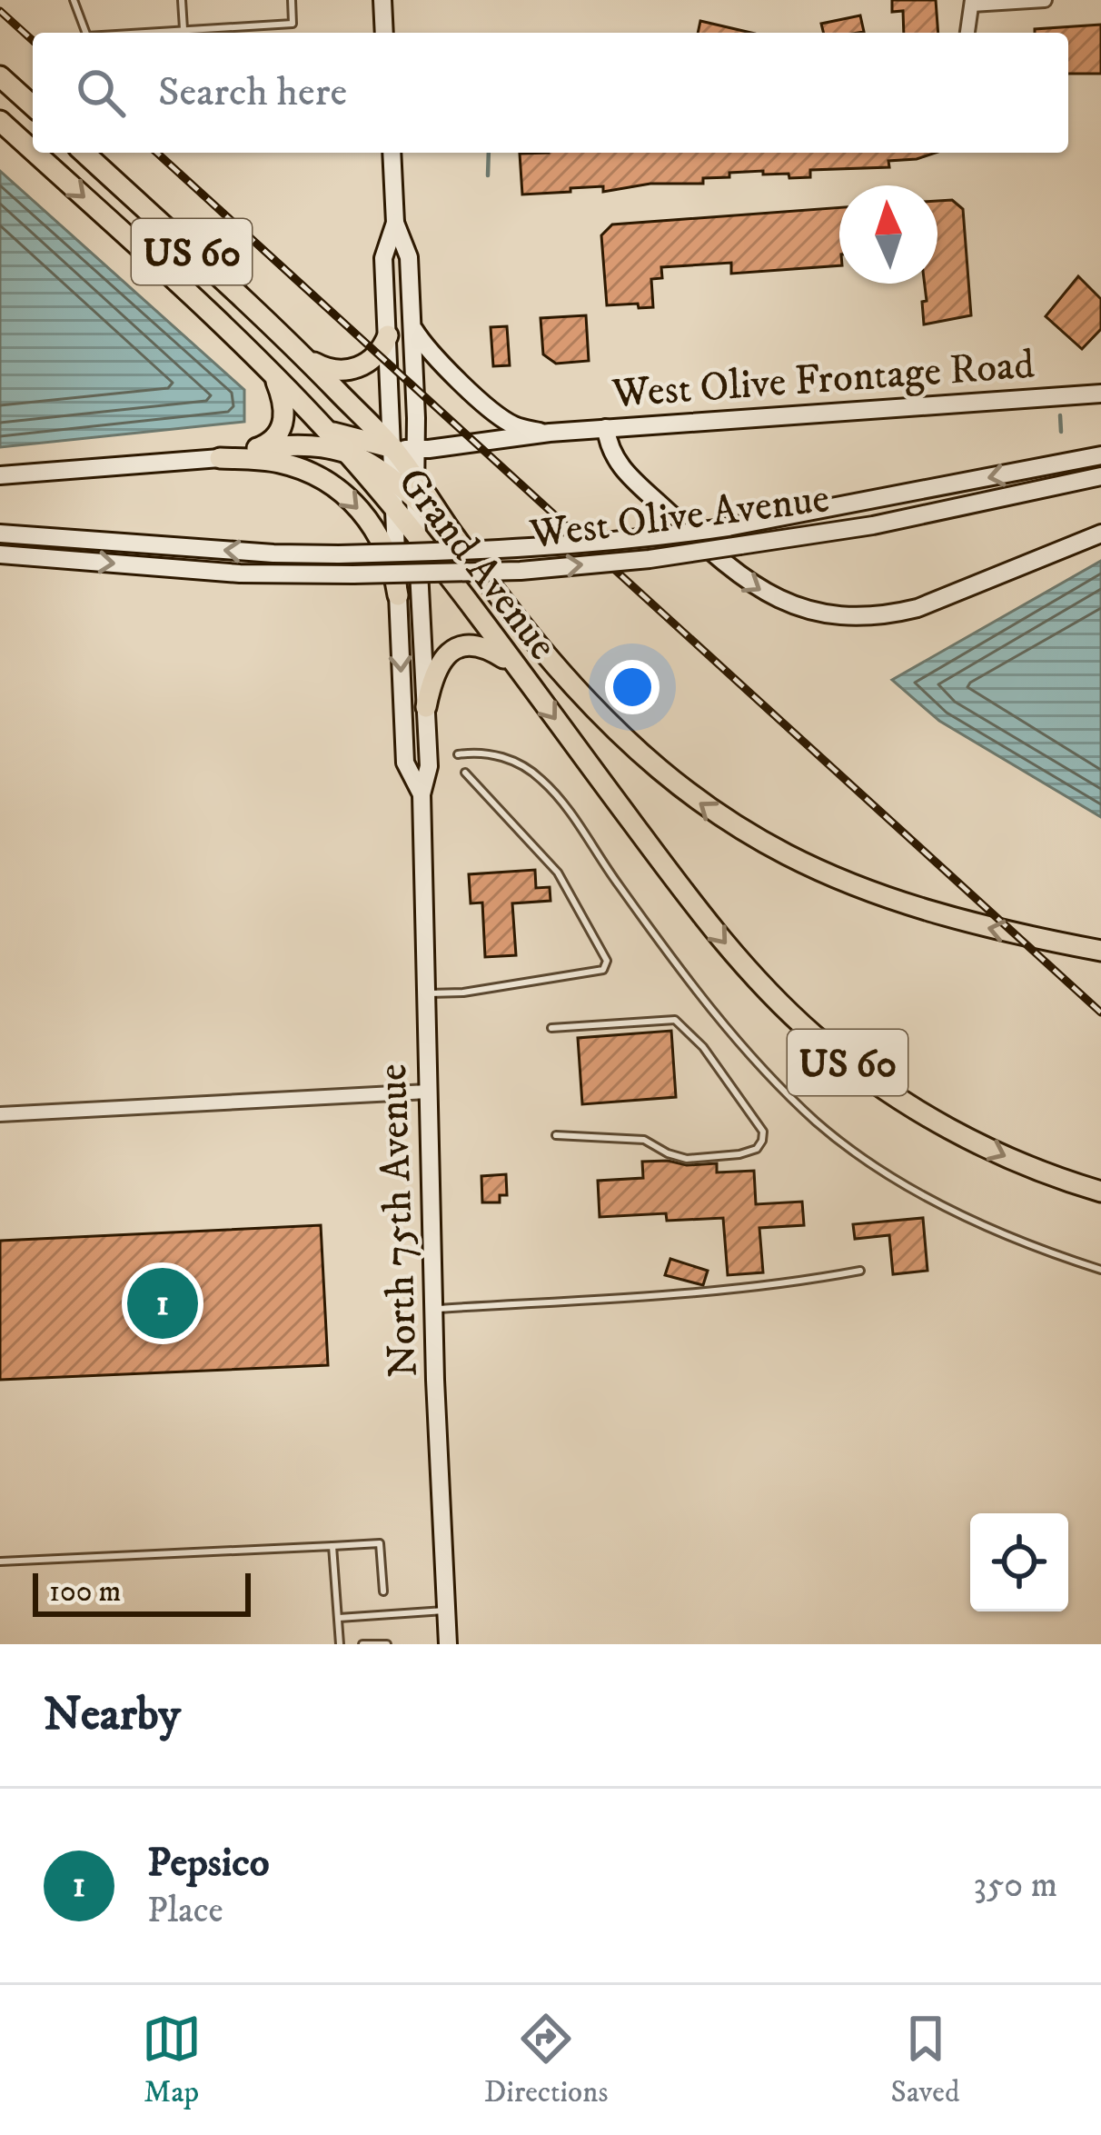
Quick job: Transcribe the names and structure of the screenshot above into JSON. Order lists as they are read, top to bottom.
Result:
{
  "streets": {
    "highway": ["US 60", "Grand Avenue"],
    "main road": ["West Olive Frontage Road", "West Olive Avenue", "North 75th Avenue"]
  },
  "crossings": [
    ["West Olive Frontage Road", "Grand Avenue"],
    ["West Olive Frontage Road", "North 75th Avenue"],
    ["Grand Avenue", "North 75th Avenue"]
  ],
  "scale_bar": "100 m",
  "north": "top",
  "page": {
    "search": "Search here",
    "pins": "1",
    "scale": "100 m",
    "heading": "Nearby",
    "list": [
      {
        "mark": "1",
        "name": "Pepsico",
        "note": "Place",
        "value": "350 m"
      }
    ],
    "nav": ["Map", "Directions", "Saved"]
  }
}
